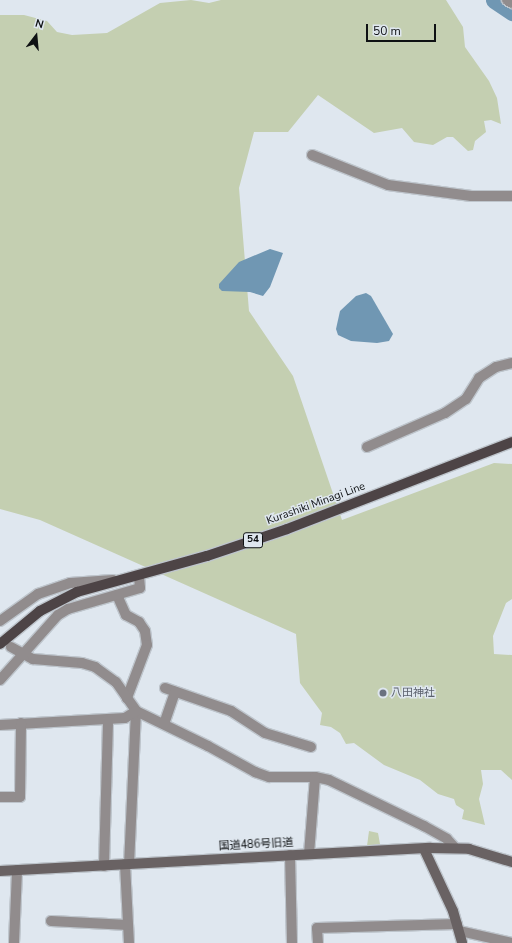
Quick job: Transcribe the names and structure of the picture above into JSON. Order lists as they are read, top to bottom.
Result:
{
  "streets": {
    "main road": ["Kurashiki Minagi Line", "54"],
    "street": ["国道486号旧道"]
  },
  "places": ["八田神社"],
  "scale_bar": "50 m",
  "north": "top"
}
